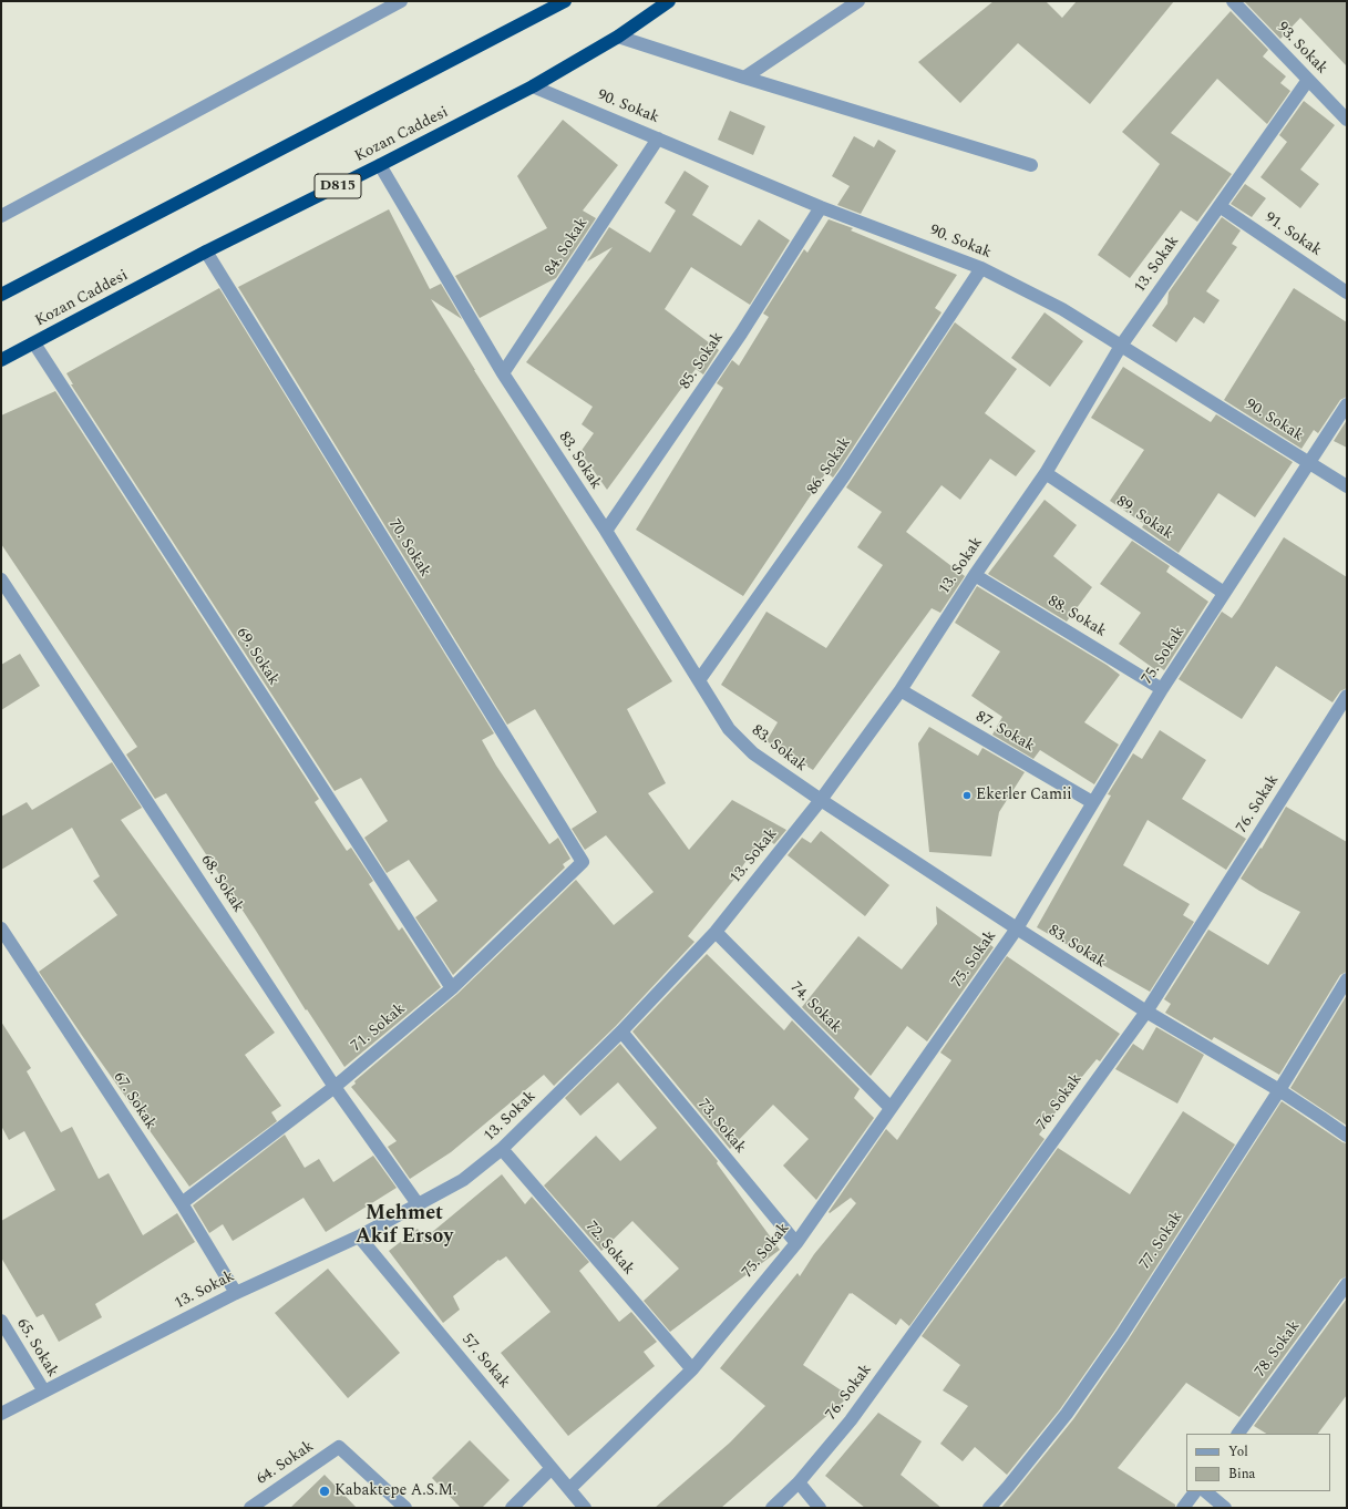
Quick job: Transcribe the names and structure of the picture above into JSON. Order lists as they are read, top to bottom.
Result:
{
  "streets": {
    "highway": ["Kozan Caddesi", "D815"],
    "street": [
      "93. Sokak",
      "90. Sokak",
      "91. Sokak",
      "84. Sokak",
      "13. Sokak",
      "85. Sokak",
      "83. Sokak",
      "86. Sokak",
      "89. Sokak",
      "70. Sokak",
      "88. Sokak",
      "75. Sokak",
      "69. Sokak",
      "87. Sokak",
      "76. Sokak",
      "68. Sokak",
      "74. Sokak",
      "71. Sokak",
      "67. Sokak",
      "73. Sokak",
      "77. Sokak",
      "72. Sokak",
      "65. Sokak",
      "78. Sokak",
      "57. Sokak",
      "64. Sokak"
    ]
  },
  "crossings": [
    ["93. Sokak", "13. Sokak"],
    ["90. Sokak", "Kozan Caddesi"],
    ["90. Sokak", "84. Sokak"],
    ["90. Sokak", "13. Sokak"],
    ["90. Sokak", "85. Sokak"],
    ["90. Sokak", "86. Sokak"],
    ["90. Sokak", "75. Sokak"],
    ["Kozan Caddesi", "83. Sokak"],
    ["Kozan Caddesi", "70. Sokak"],
    ["Kozan Caddesi", "69. Sokak"],
    ["91. Sokak", "13. Sokak"],
    ["84. Sokak", "83. Sokak"],
    ["13. Sokak", "83. Sokak"],
    ["13. Sokak", "89. Sokak"],
    ["13. Sokak", "88. Sokak"],
    ["13. Sokak", "87. Sokak"],
    ["13. Sokak", "68. Sokak"],
    ["13. Sokak", "74. Sokak"],
    ["13. Sokak", "67. Sokak"],
    ["13. Sokak", "73. Sokak"],
    ["13. Sokak", "72. Sokak"],
    ["13. Sokak", "65. Sokak"],
    ["13. Sokak", "57. Sokak"],
    ["85. Sokak", "83. Sokak"],
    ["83. Sokak", "86. Sokak"],
    ["83. Sokak", "75. Sokak"],
    ["83. Sokak", "76. Sokak"],
    ["83. Sokak", "77. Sokak"],
    ["89. Sokak", "75. Sokak"],
    ["70. Sokak", "71. Sokak"],
    ["88. Sokak", "75. Sokak"],
    ["75. Sokak", "87. Sokak"],
    ["75. Sokak", "74. Sokak"],
    ["75. Sokak", "73. Sokak"],
    ["75. Sokak", "72. Sokak"],
    ["75. Sokak", "57. Sokak"],
    ["69. Sokak", "71. Sokak"],
    ["68. Sokak", "71. Sokak"],
    ["71. Sokak", "67. Sokak"]
  ],
  "districts": ["Mehmet Akif Ersoy"],
  "places": ["Ekerler Camii", "Kabaktepe A.S.M."],
  "legend": ["Yol", "Bina"]
}
